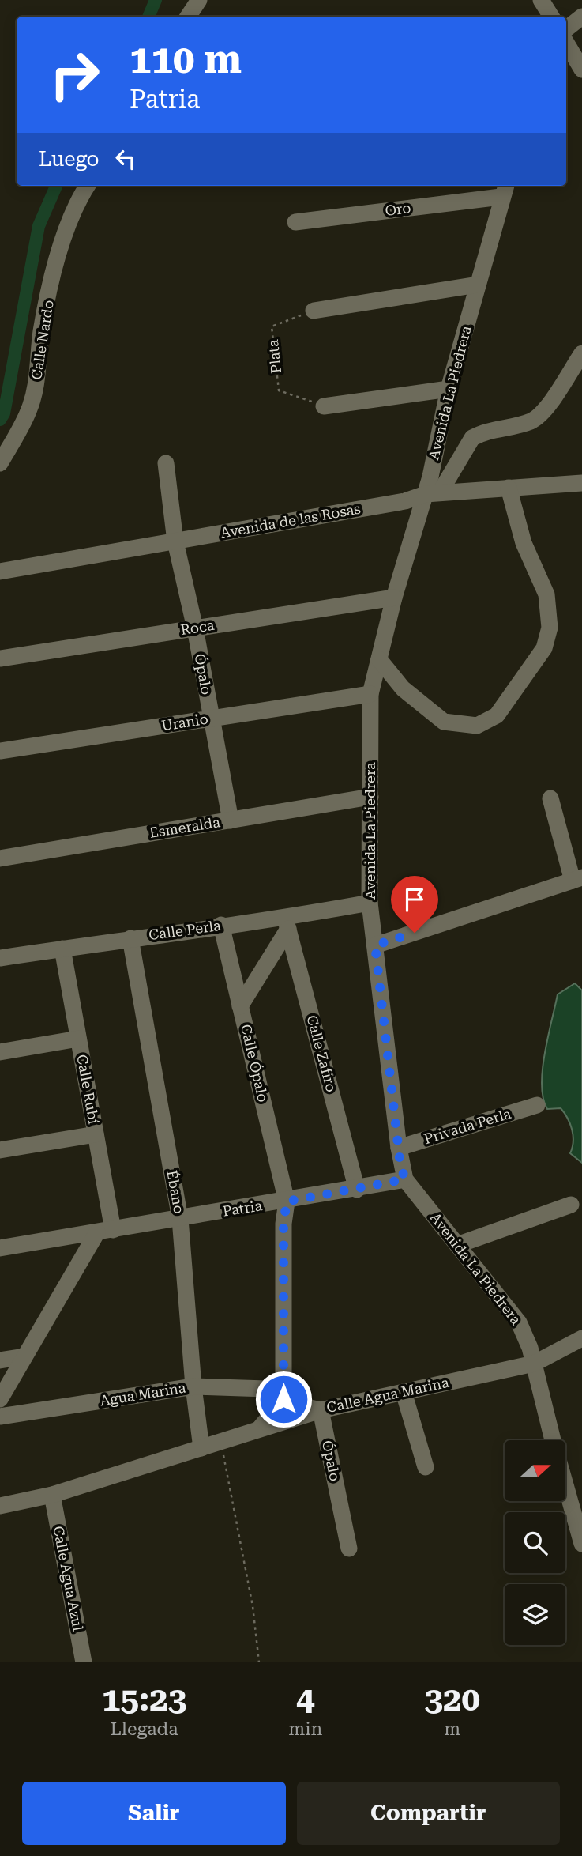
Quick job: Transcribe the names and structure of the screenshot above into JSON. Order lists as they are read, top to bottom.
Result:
{
  "streets": {
    "street": [
      "Oro",
      "Calle Nardo",
      "Avenida La Piedrera",
      "Avenida de las Rosas",
      "Roca",
      "Ópalo",
      "Uranio",
      "Esmeralda",
      "Calle Perla",
      "Calle Zafiro",
      "Calle Ópalo",
      "Calle Rubí",
      "Privada Perla",
      "Ébano",
      "Patria",
      "Agua Marina",
      "Calle Agua Marina",
      "Calle Agua Azul"
    ],
    "path": ["Plata"]
  },
  "crossings": [
    ["Oro", "Avenida La Piedrera"],
    ["Avenida La Piedrera", "Avenida de las Rosas"],
    ["Avenida La Piedrera", "Roca"],
    ["Avenida La Piedrera", "Uranio"],
    ["Avenida La Piedrera", "Esmeralda"],
    ["Avenida La Piedrera", "Calle Perla"],
    ["Avenida La Piedrera", "Privada Perla"],
    ["Avenida La Piedrera", "Patria"],
    ["Avenida La Piedrera", "Calle Agua Marina"],
    ["Avenida de las Rosas", "Ópalo"],
    ["Roca", "Ópalo"],
    ["Ópalo", "Uranio"],
    ["Ópalo", "Esmeralda"],
    ["Ópalo", "Calle Agua Marina"],
    ["Calle Perla", "Calle Zafiro"],
    ["Calle Perla", "Calle Ópalo"],
    ["Calle Perla", "Calle Rubí"],
    ["Calle Perla", "Ébano"],
    ["Calle Zafiro", "Patria"],
    ["Calle Ópalo", "Patria"],
    ["Calle Rubí", "Patria"],
    ["Ébano", "Patria"],
    ["Ébano", "Agua Marina"],
    ["Ébano", "Calle Agua Marina"],
    ["Calle Agua Marina", "Calle Agua Azul"]
  ],
  "north": "right",
  "page": {
    "turn": ["110 m", "Patria"],
    "then": "Luego",
    "eta": [
      "15:23",
      "Llegada",
      "4",
      "min",
      "320",
      "m"
    ],
    "buttons": ["Salir", "Compartir"]
  }
}
